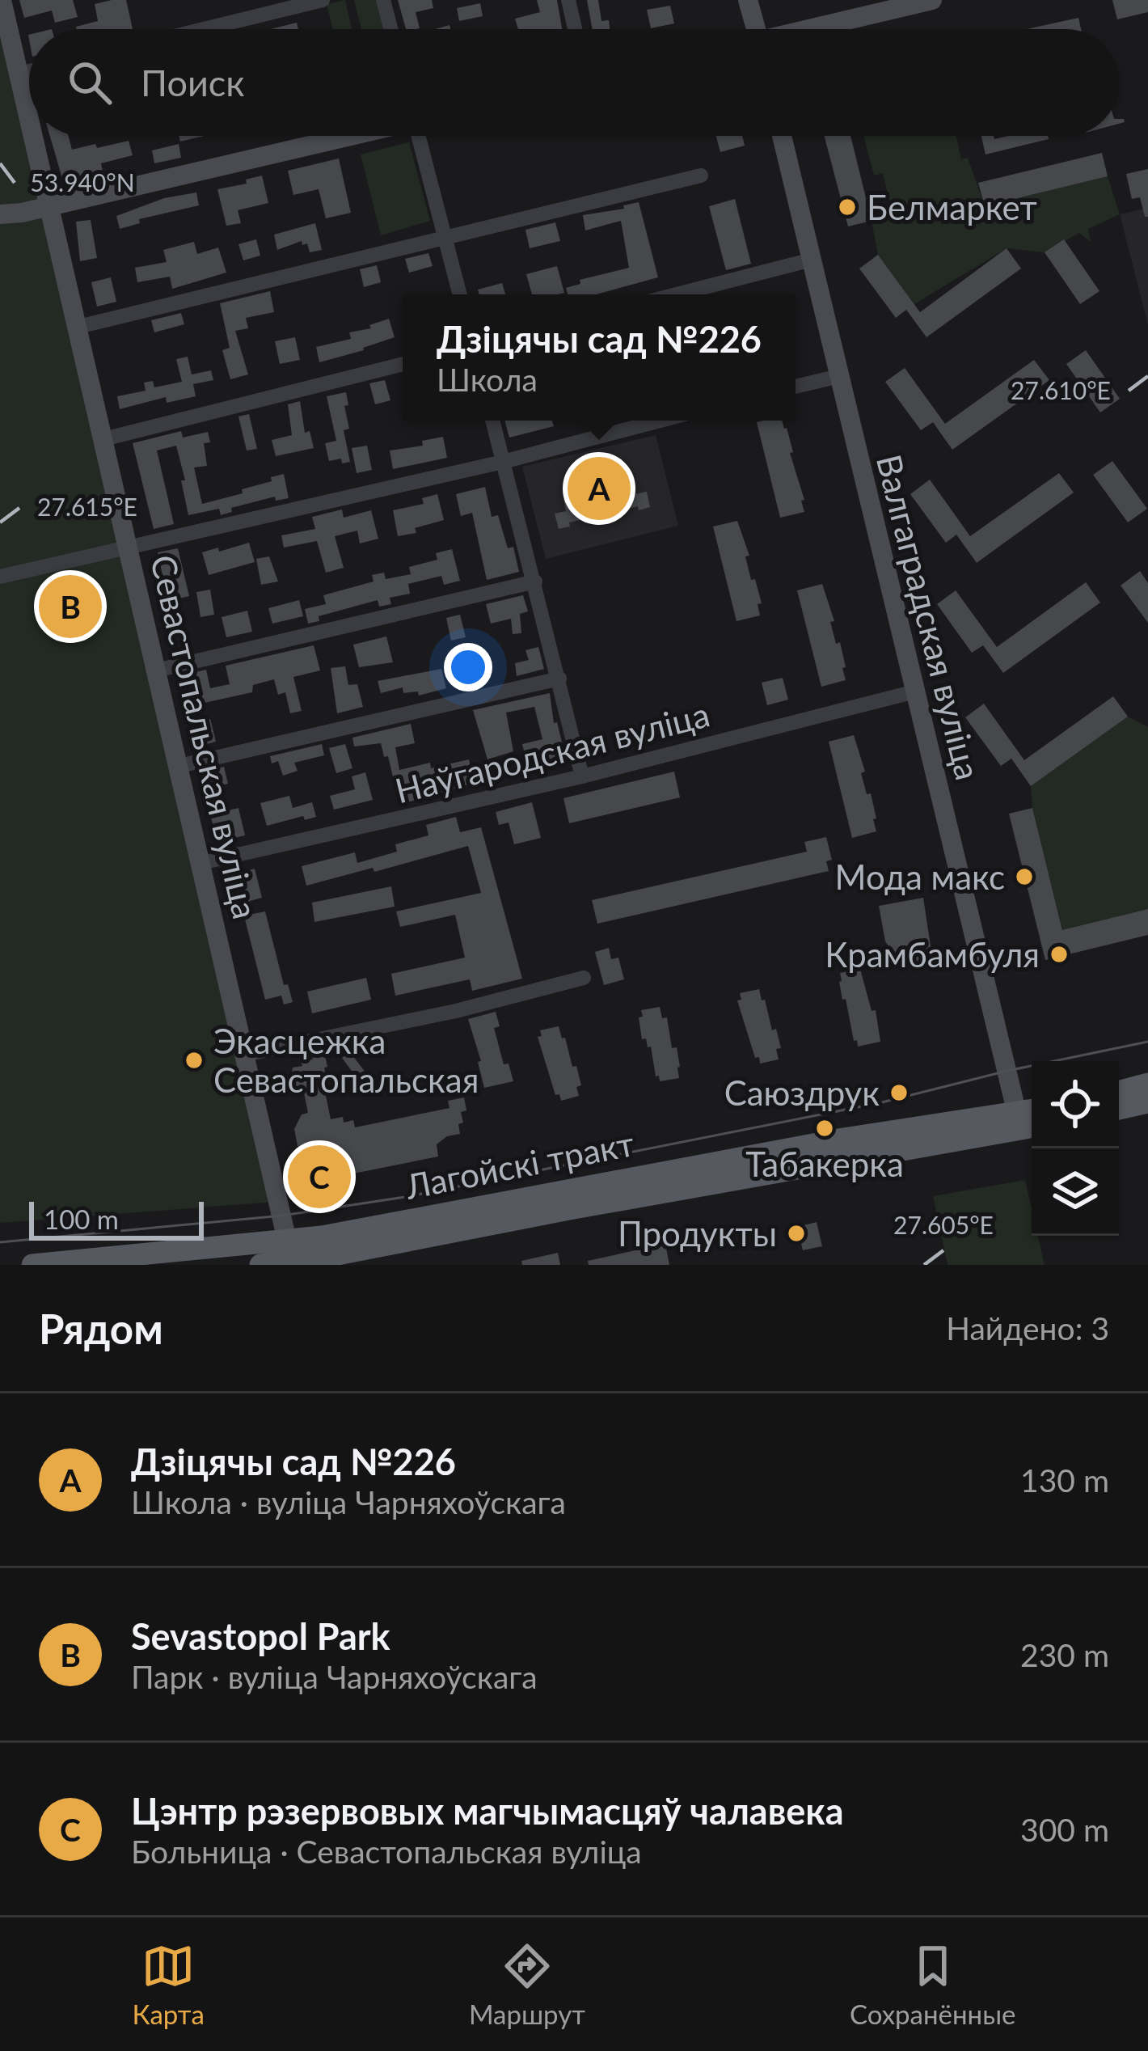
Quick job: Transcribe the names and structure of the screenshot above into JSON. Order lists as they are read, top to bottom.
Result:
{
  "streets": {
    "main road": ["Валгаградская вуліца", "Севастопальская вуліца", "Лагойскі тракт"],
    "street": ["Наўгародская вуліца"]
  },
  "crossings": [
    ["Валгаградская вуліца", "Наўгародская вуліца"],
    ["Валгаградская вуліца", "Лагойскі тракт"],
    ["Севастопальская вуліца", "Наўгародская вуліца"],
    ["Севастопальская вуліца", "Лагойскі тракт"]
  ],
  "places": [
    "Белмаркет",
    "Мода макс",
    "Крамбамбуля",
    "Экасцежка Севастопальская",
    "Саюздрук",
    "Табакерка",
    "Продукты"
  ],
  "scale_bar": "100 m",
  "page": {
    "search": "Поиск",
    "popup": ["Дзіцячы сад №226", "Школа"],
    "pins": ["A", "B", "C"],
    "scale": "100 m",
    "heading": ["Рядом", "Найдено: 3"],
    "list": [
      {
        "mark": "A",
        "name": "Дзіцячы сад №226",
        "note": "Школа · вуліца Чарняхоўскага",
        "value": "130 m"
      },
      {
        "mark": "B",
        "name": "Sevastopol Park",
        "note": "Парк · вуліца Чарняхоўскага",
        "value": "230 m"
      },
      {
        "mark": "C",
        "name": "Цэнтр рэзервовых магчымасцяў чалавека",
        "note": "Больница · Севастопальская вуліца",
        "value": "300 m"
      }
    ],
    "nav": ["Карта", "Маршрут", "Сохранённые"]
  },
  "coordinates": [
    "53.940°N",
    "27.610°E",
    "27.615°E",
    "27.605°E"
  ]
}
